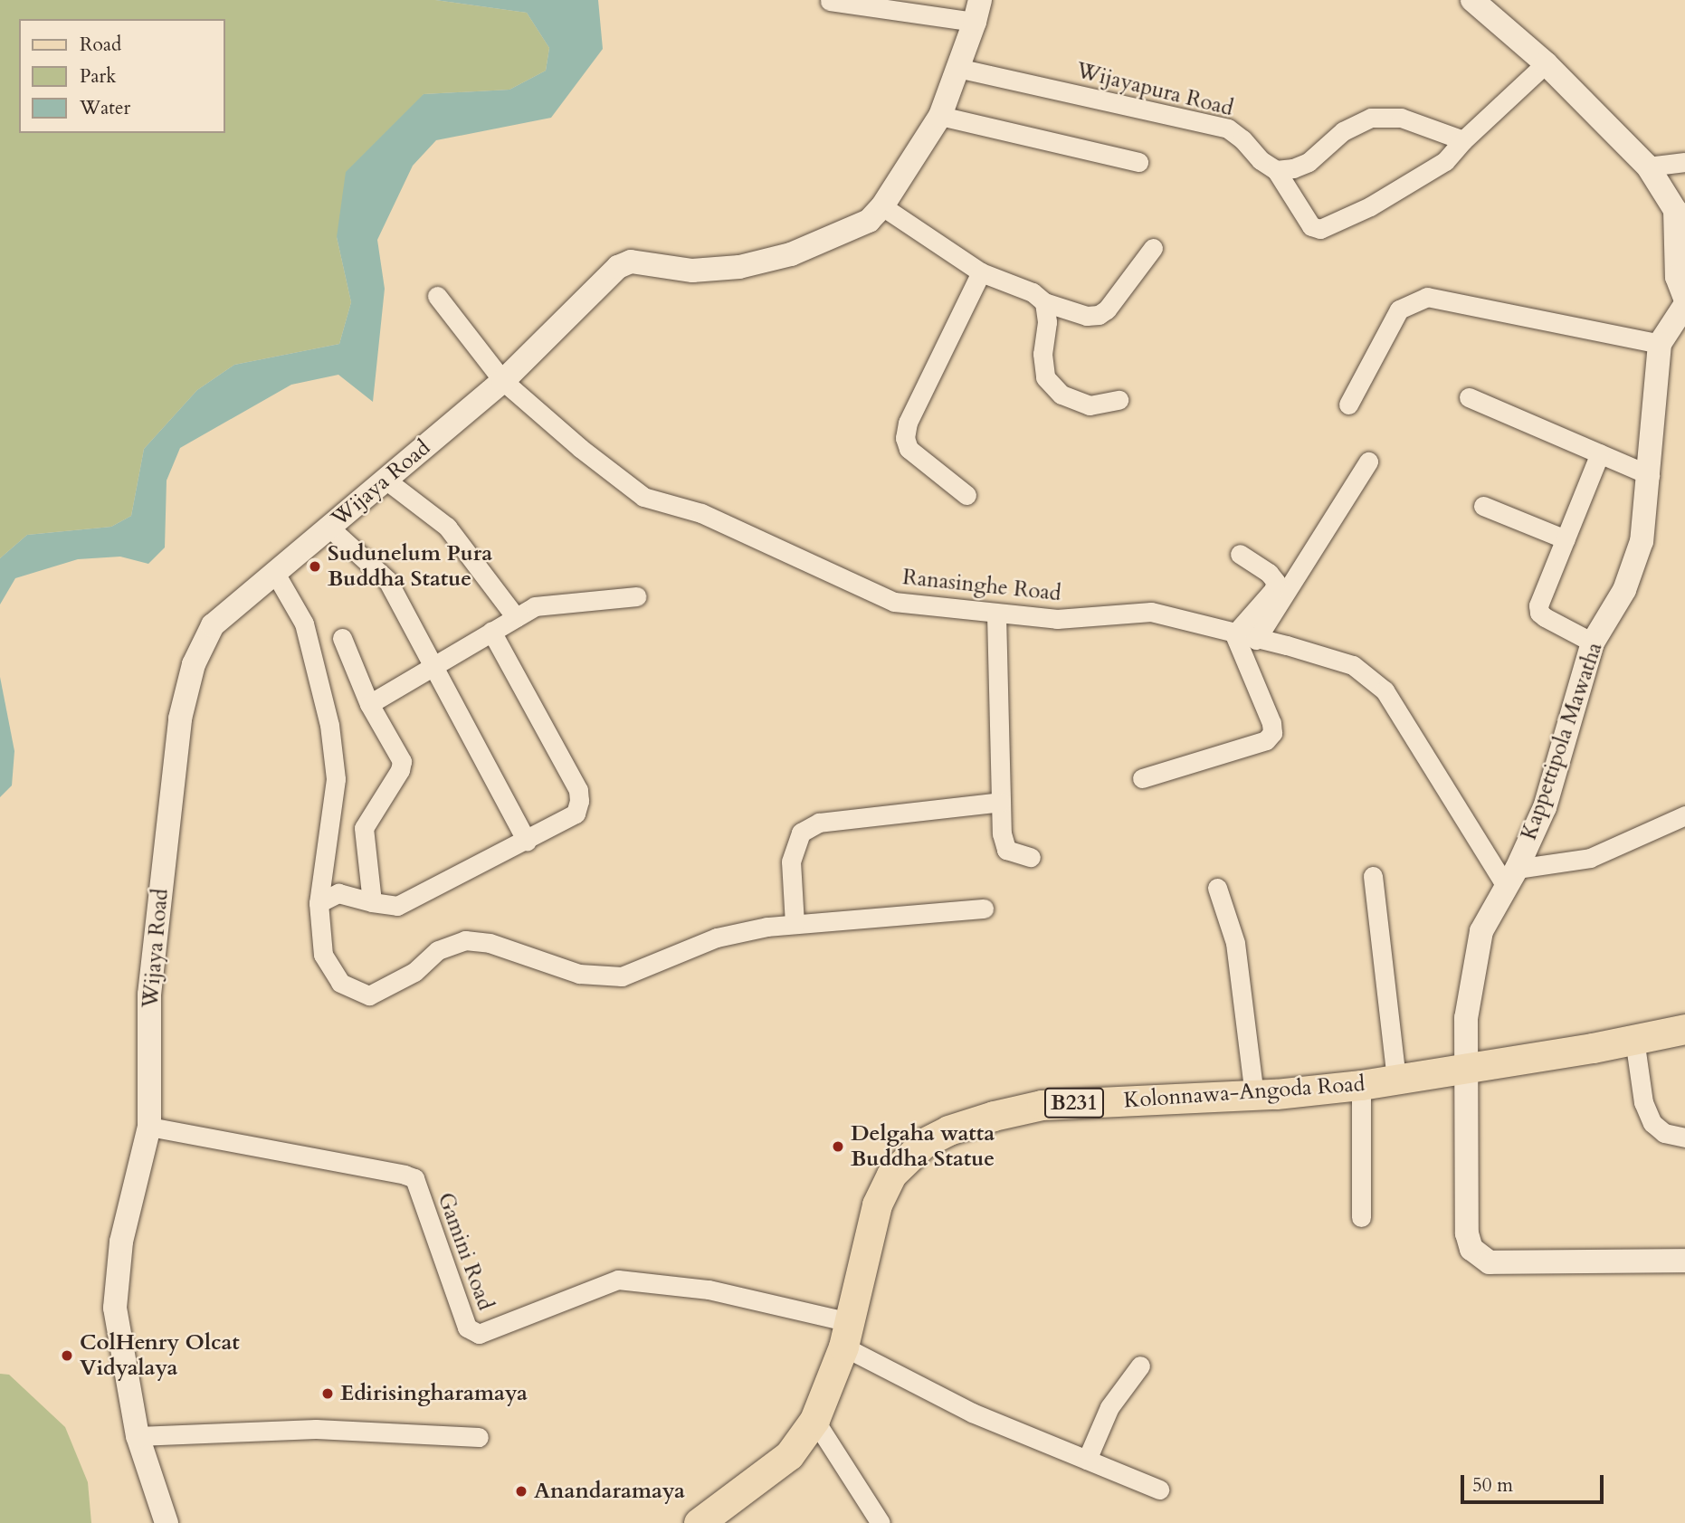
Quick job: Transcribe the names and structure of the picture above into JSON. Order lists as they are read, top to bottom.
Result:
{
  "streets": {
    "main road": ["Kolonnawa-Angoda Road", "B231"],
    "street": [
      "Wijayapura Road",
      "Wijaya Road",
      "Ranasinghe Road",
      "Kappettipola Mawatha",
      "Gamini Road"
    ]
  },
  "crossings": [
    ["Wijayapura Road", "Wijaya Road"],
    ["Wijaya Road", "Ranasinghe Road"],
    ["Wijaya Road", "Gamini Road"],
    ["Ranasinghe Road", "Kappettipola Mawatha"],
    ["Kappettipola Mawatha", "Kolonnawa-Angoda Road"],
    ["Kolonnawa-Angoda Road", "Gamini Road"]
  ],
  "places": [
    "Sudunelum Pura Buddha Statue",
    "Delgaha watta Buddha Statue",
    "ColHenry Olcat Vidyalaya",
    "Edirisingharamaya",
    "Anandaramaya"
  ],
  "legend": ["Road", "Park", "Water"],
  "scale_bar": "50 m"
}
